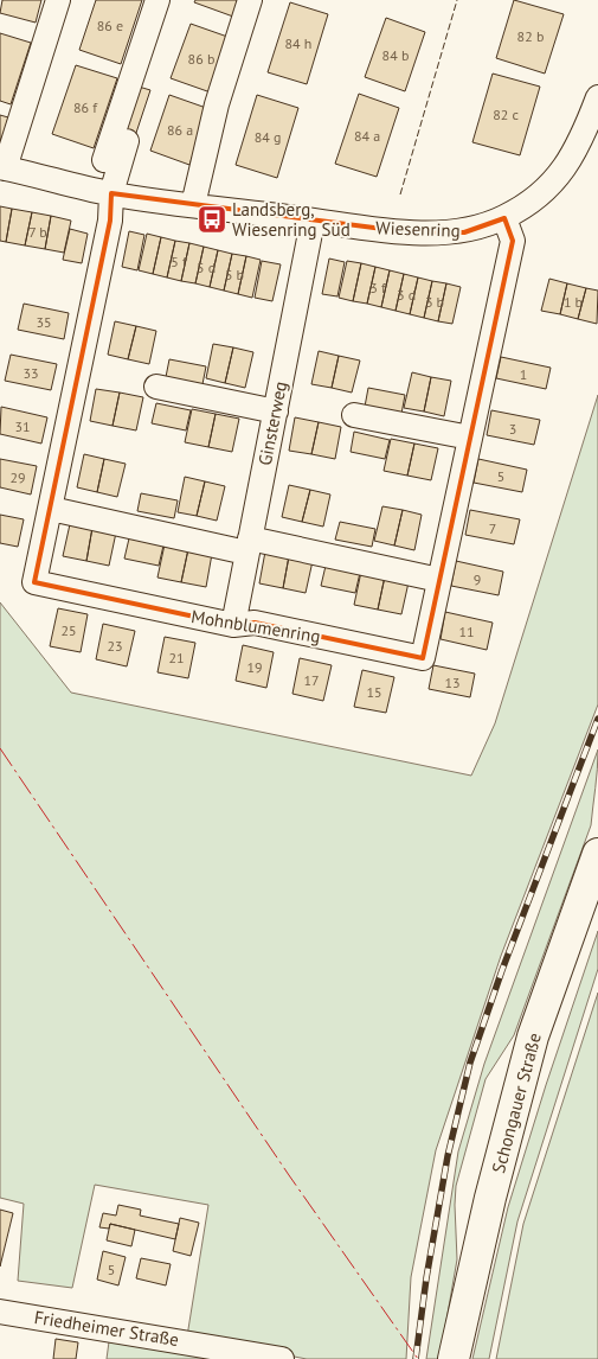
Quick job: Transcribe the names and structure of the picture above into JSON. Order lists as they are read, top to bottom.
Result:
{
  "streets": {
    "main road": ["Schongauer Straße"],
    "street": [
      "Wiesenring",
      "Ginsterweg",
      "Mohnblumenring",
      "Friedheimer Straße"
    ]
  },
  "crossings": [
    ["Wiesenring", "Ginsterweg"],
    ["Wiesenring", "Mohnblumenring"],
    ["Ginsterweg", "Mohnblumenring"]
  ],
  "places": {
    "bus stop": ["Landsberg, Wiesenring Süd"]
  },
  "house_numbers": [
    "86 e",
    "82 b",
    "84 h",
    "84 b",
    "86 b",
    "86 f",
    "82 c",
    "86 a",
    "84 a",
    "84 g",
    "7 b",
    "5 f",
    "5 d",
    "5 b",
    "3 f",
    "3 d",
    "3 b",
    "1 b",
    "35",
    "33",
    "1",
    "31",
    "3",
    "5",
    "29",
    "7",
    "9",
    "25",
    "11",
    "23",
    "21",
    "19",
    "17",
    "13",
    "15",
    "5"
  ]
}
